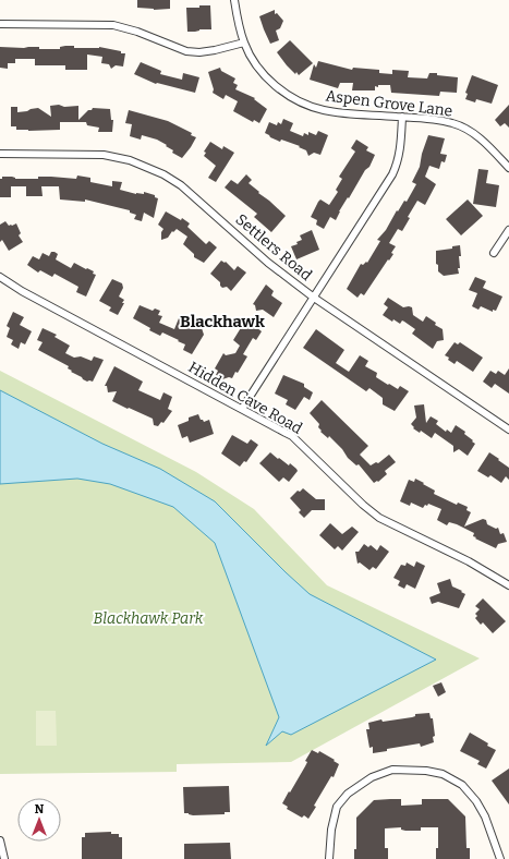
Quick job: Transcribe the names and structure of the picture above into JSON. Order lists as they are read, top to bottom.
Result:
{
  "streets": {
    "street": ["Aspen Grove Lane", "Settlers Road", "Hidden Cave Road"]
  },
  "districts": ["Blackhawk"],
  "parks": ["Blackhawk Park"],
  "north": "top"
}
